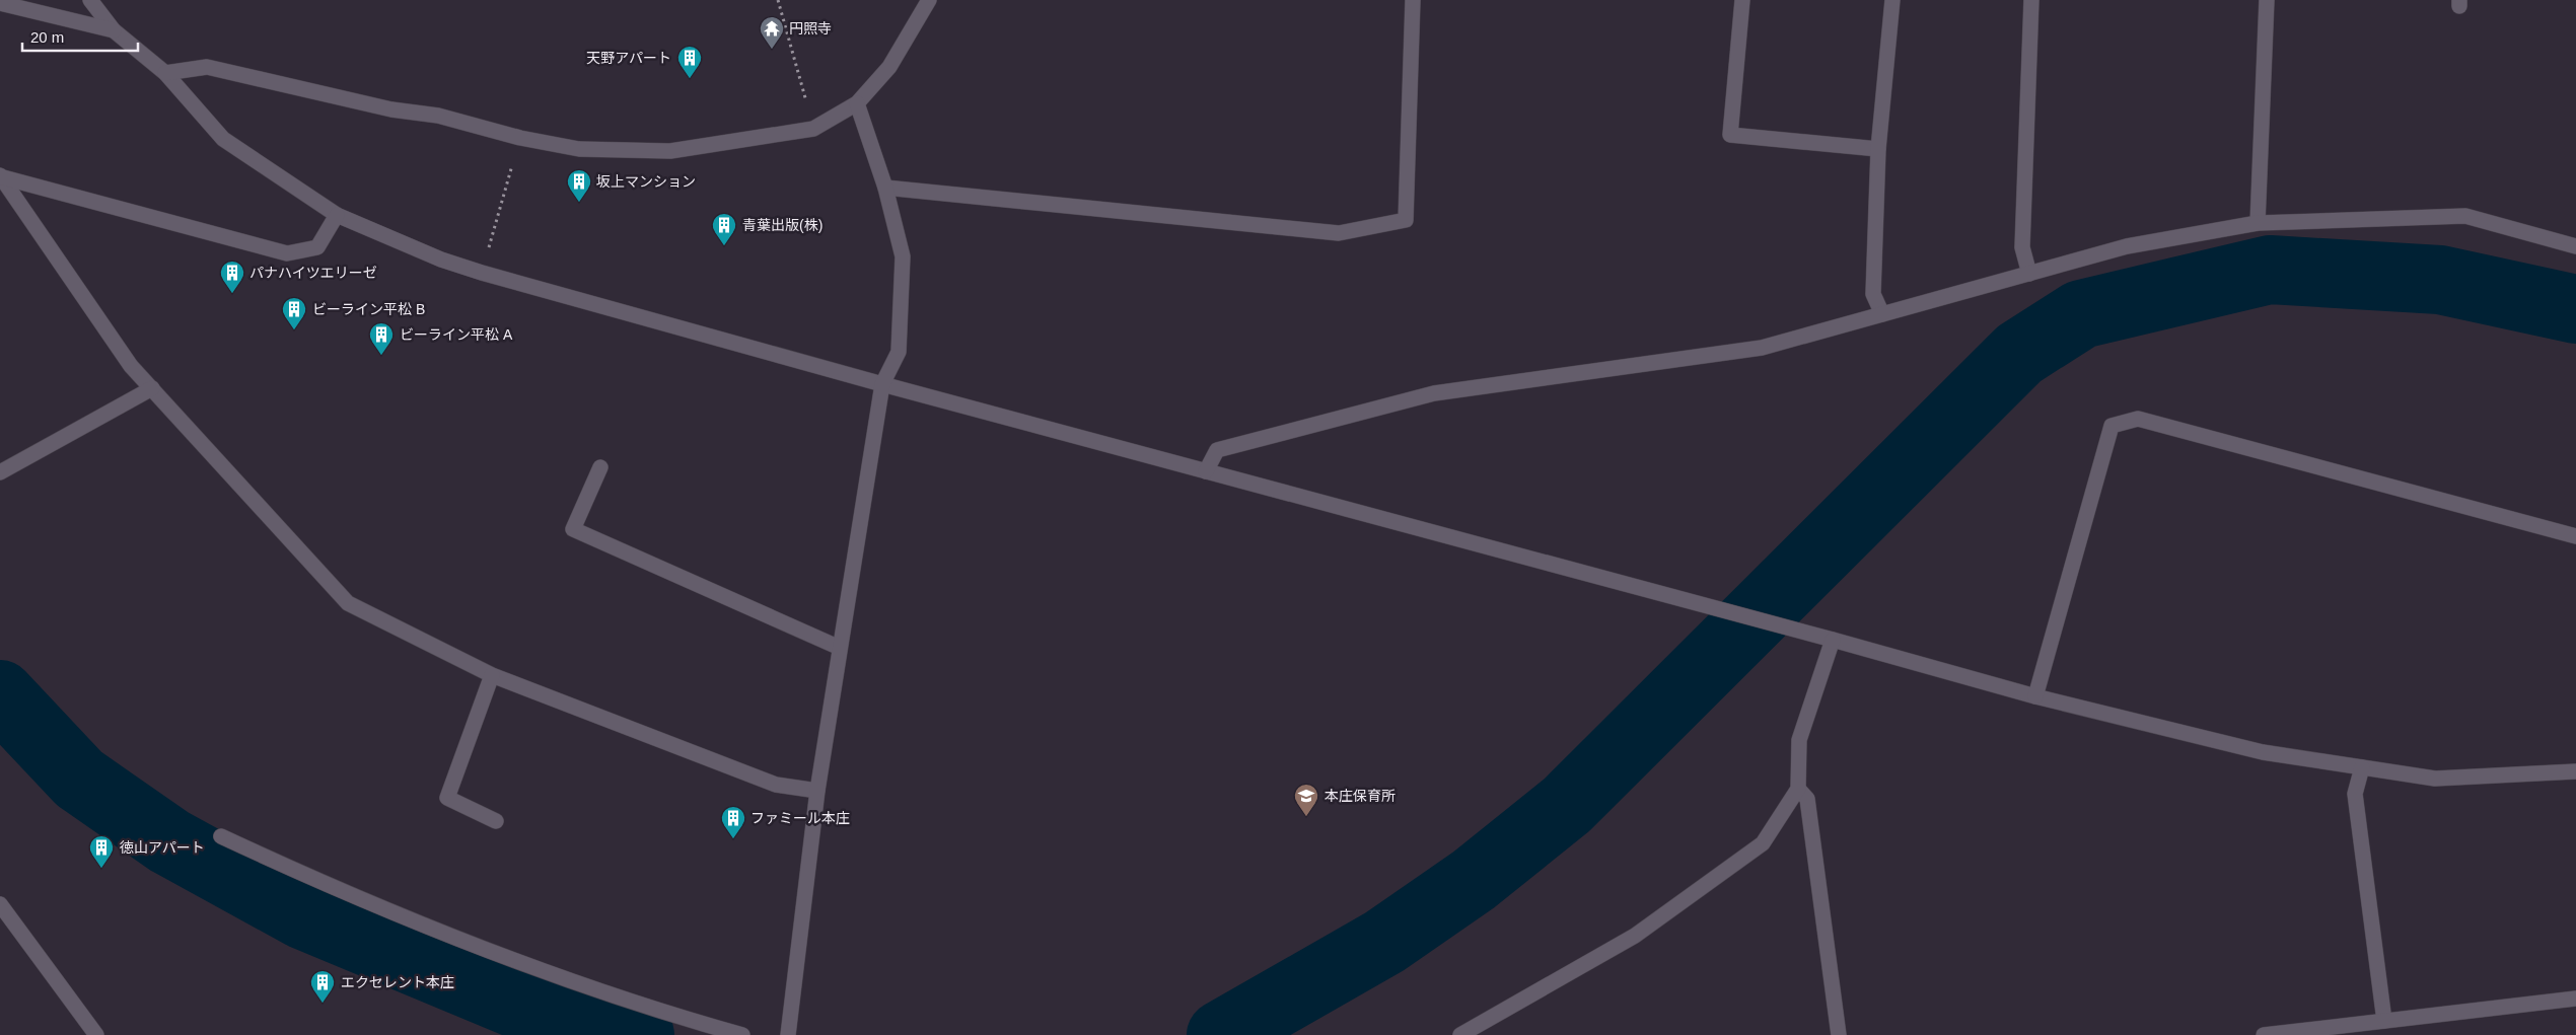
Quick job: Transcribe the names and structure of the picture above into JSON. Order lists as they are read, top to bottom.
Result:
{
  "places": {
    "temple": ["円照寺"],
    "building": [
      "天野アパート",
      "坂上マンション",
      "青葉出版(株)",
      "パナハイツエリーゼ",
      "ビーライン平松 B",
      "ビーライン平松 A",
      "ファミール本庄",
      "徳山アパート",
      "エクセレント本庄"
    ],
    "school or university": ["本庄保育所"]
  },
  "scale_bar": "20 m"
}
